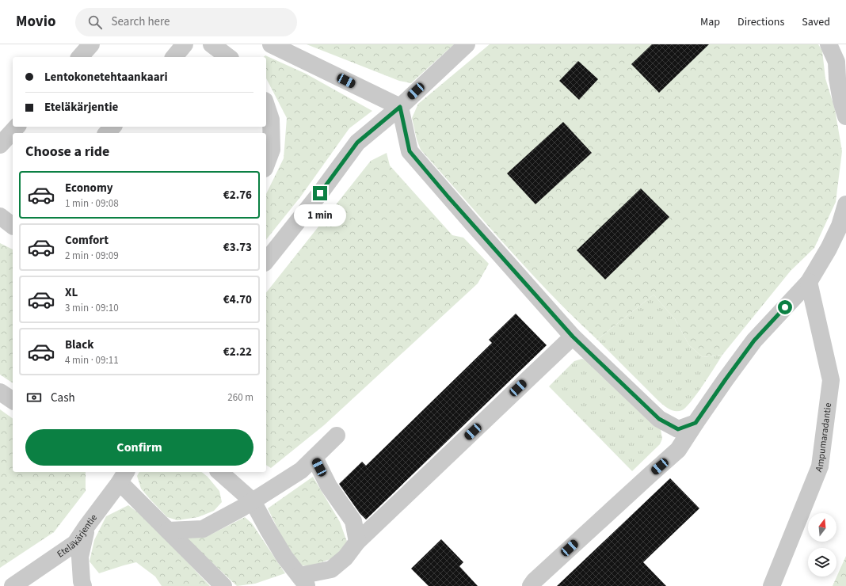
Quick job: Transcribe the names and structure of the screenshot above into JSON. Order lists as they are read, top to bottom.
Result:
{
  "streets": {
    "street": ["Ampumaradantie", "Eteläkärjentie"]
  },
  "north": "top",
  "page": {
    "header": "Movio",
    "search": "Search here",
    "nav": ["Map", "Directions", "Saved"],
    "banner": ["Lentokonetehtaankaari", "Eteläkärjentie"],
    "heading": "Choose a ride",
    "list": [
      {
        "name": "Economy",
        "note": "1 min · 09:08",
        "value": "€2.76"
      },
      {
        "name": "Comfort",
        "note": "2 min · 09:09",
        "value": "€3.73"
      },
      {
        "name": "XL",
        "note": "3 min · 09:10",
        "value": "€4.70"
      },
      {
        "name": "Black",
        "note": "4 min · 09:11",
        "value": "€2.22"
      }
    ],
    "bubble": "1 min",
    "pay": ["Cash", "260 m"],
    "buttons": "Confirm"
  }
}
